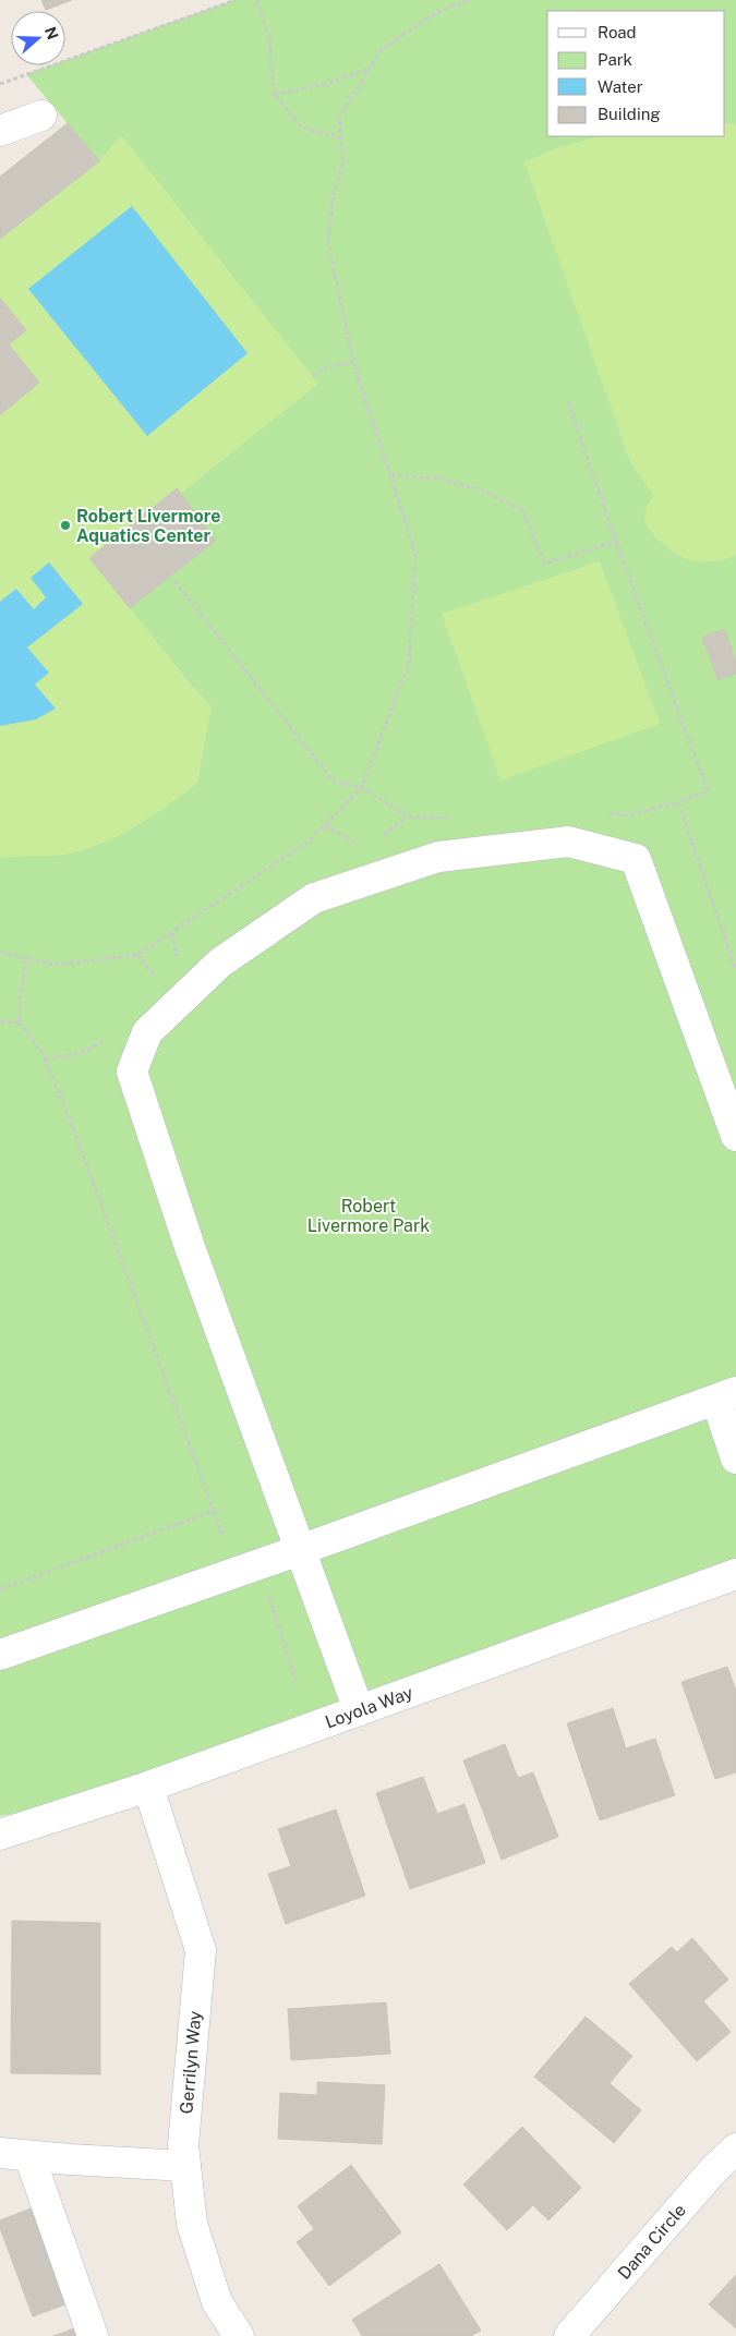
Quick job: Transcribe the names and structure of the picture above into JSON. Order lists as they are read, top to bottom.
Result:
{
  "streets": {
    "street": ["Loyola Way", "Gerrilyn Way", "Dana Circle"]
  },
  "crossings": [
    ["Loyola Way", "Gerrilyn Way"]
  ],
  "parks": ["Robert Livermore Park"],
  "places": ["Robert Livermore Aquatics Center"],
  "legend": [
    "Road",
    "Park",
    "Water",
    "Building"
  ],
  "north": "right"
}
